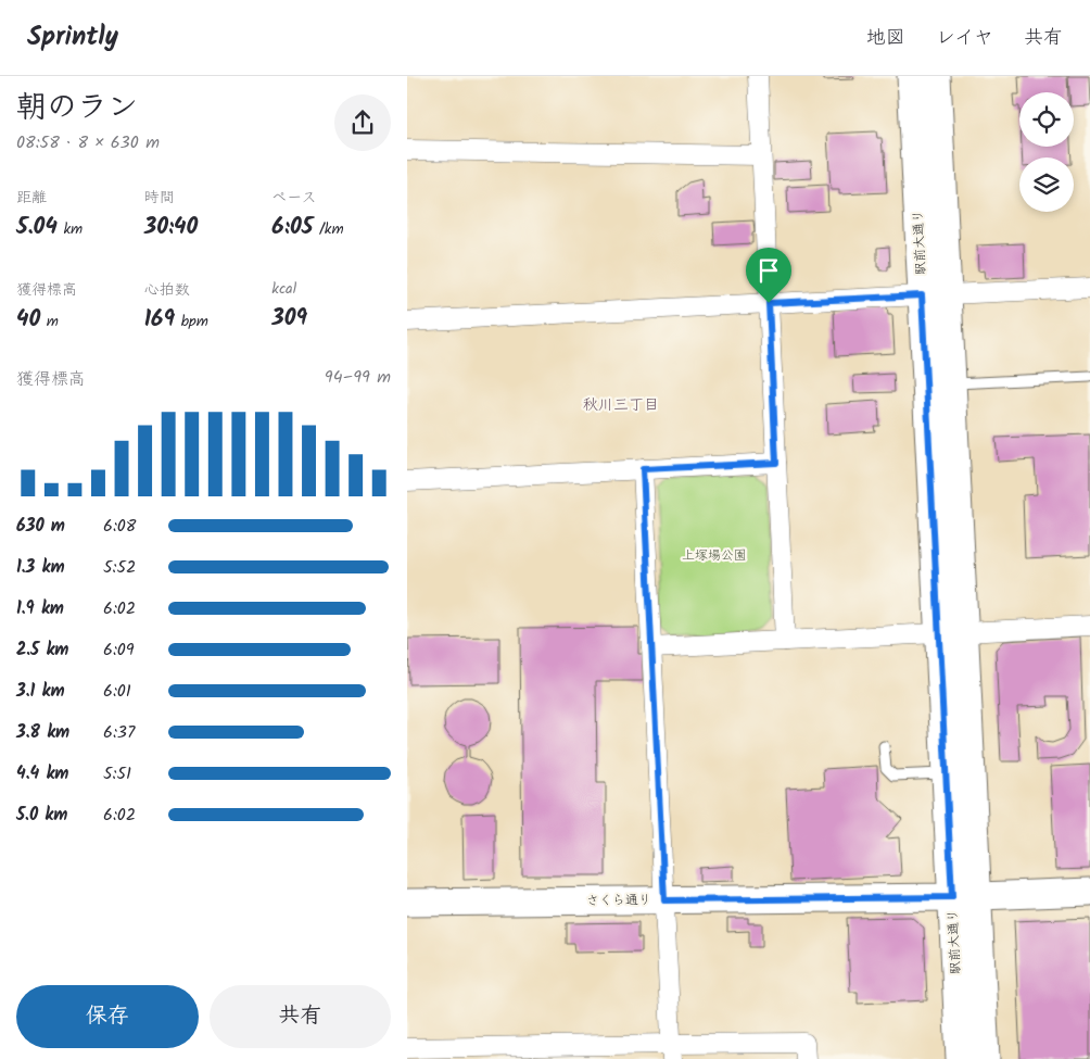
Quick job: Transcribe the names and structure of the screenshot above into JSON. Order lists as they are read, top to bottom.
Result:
{
  "streets": {
    "street": ["駅前大通り", "さくら通り"]
  },
  "crossings": [
    ["駅前大通り", "さくら通り"]
  ],
  "districts": ["秋川三丁目"],
  "parks": ["上塚場公園"],
  "page": {
    "header": "Sprintly",
    "nav": ["地図", "レイヤ", "共有"],
    "heading": ["朝のラン", "08:58 · 8 × 630 m"],
    "stats": [
      ["距離", "5.04 km"],
      ["時間", "30:40"],
      ["ペース", "6:05 /km"],
      ["獲得標高", "40 m"],
      ["心拍数", "169 bpm"],
      ["kcal", "309"]
    ],
    "chart": ["獲得標高", "94–99 m"],
    "list": [
      {
        "name": "630 m",
        "note": "6:08"
      },
      {
        "name": "1.3 km",
        "note": "5:52"
      },
      {
        "name": "1.9 km",
        "note": "6:02"
      },
      {
        "name": "2.5 km",
        "note": "6:09"
      },
      {
        "name": "3.1 km",
        "note": "6:01"
      },
      {
        "name": "3.8 km",
        "note": "6:37"
      },
      {
        "name": "4.4 km",
        "note": "5:51"
      },
      {
        "name": "5.0 km",
        "note": "6:02"
      }
    ],
    "buttons": ["保存", "共有"]
  }
}
